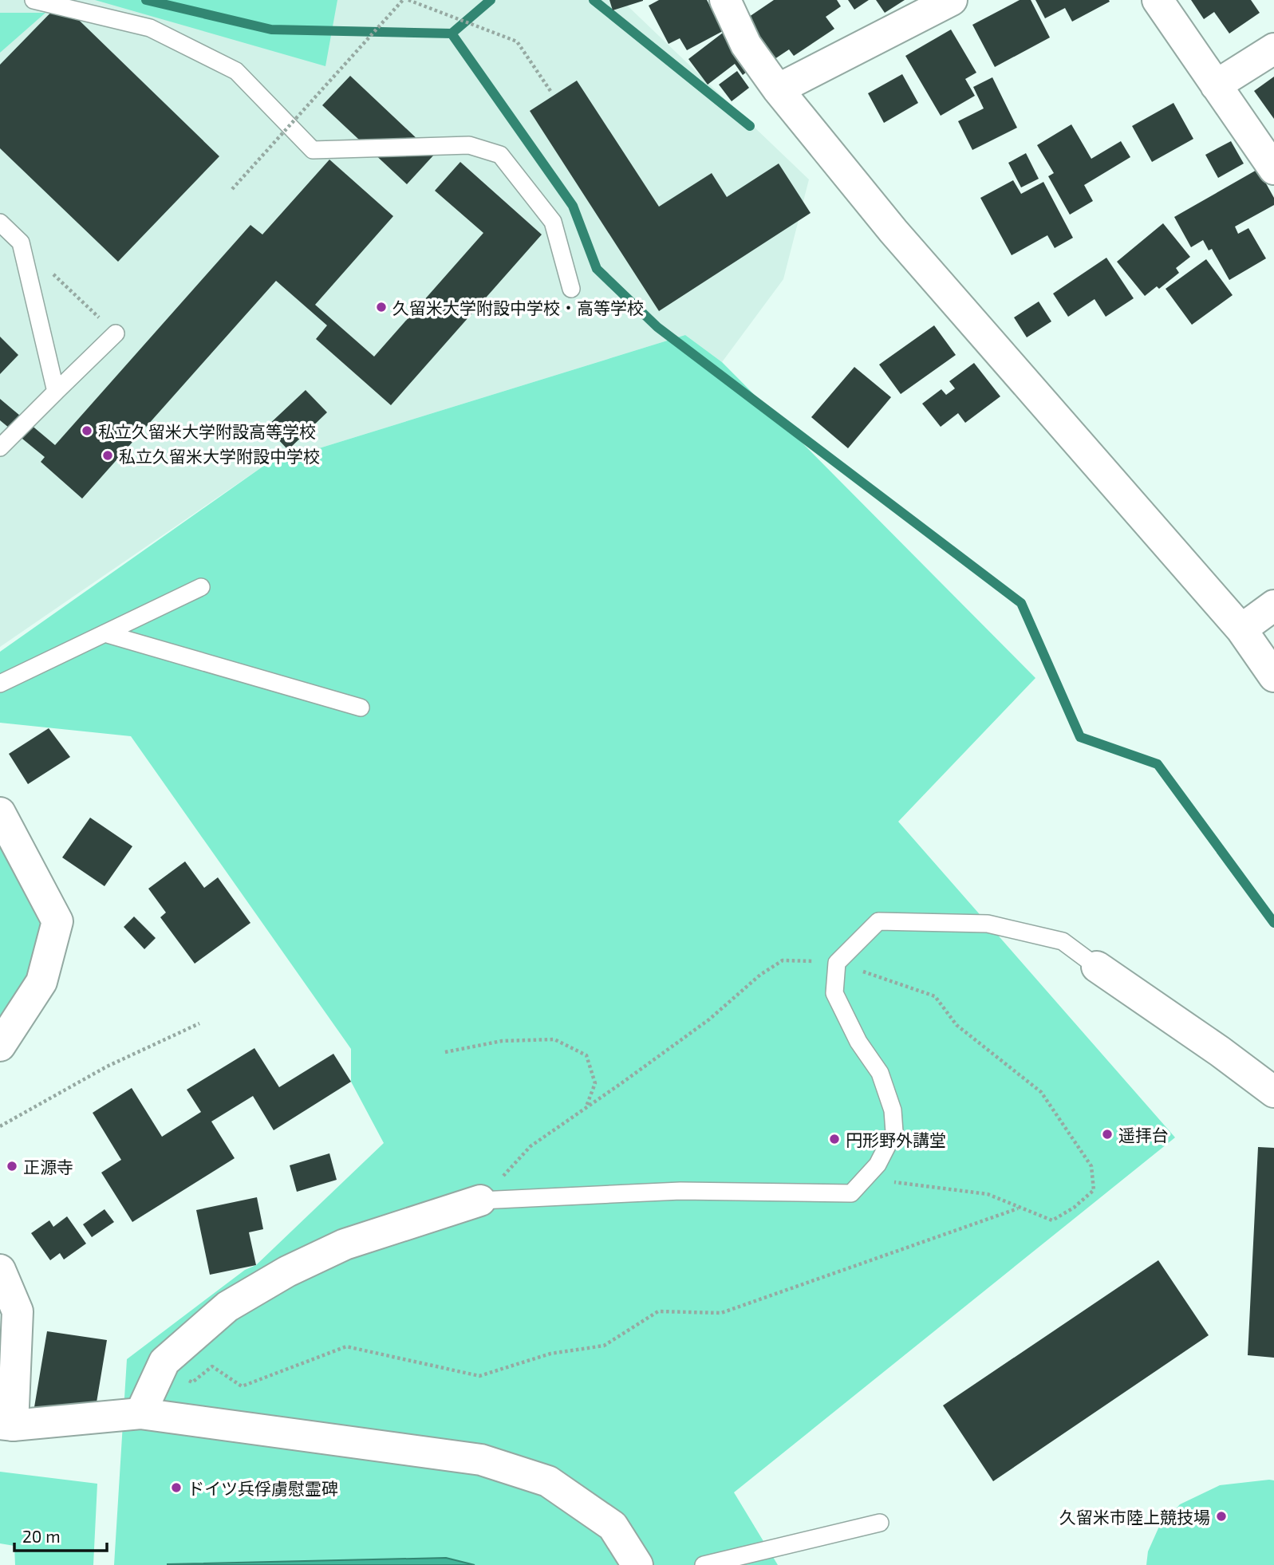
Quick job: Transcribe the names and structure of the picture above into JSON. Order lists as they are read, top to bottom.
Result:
{
  "places": [
    "久留米大学附設中学校・高等学校",
    "私立久留米大学附設高等学校",
    "私立久留米大学附設中学校",
    "遥拝台",
    "円形野外講堂",
    "正源寺",
    "ドイツ兵俘虜慰霊碑",
    "久留米市陸上競技場"
  ],
  "scale_bar": "20 m"
}
